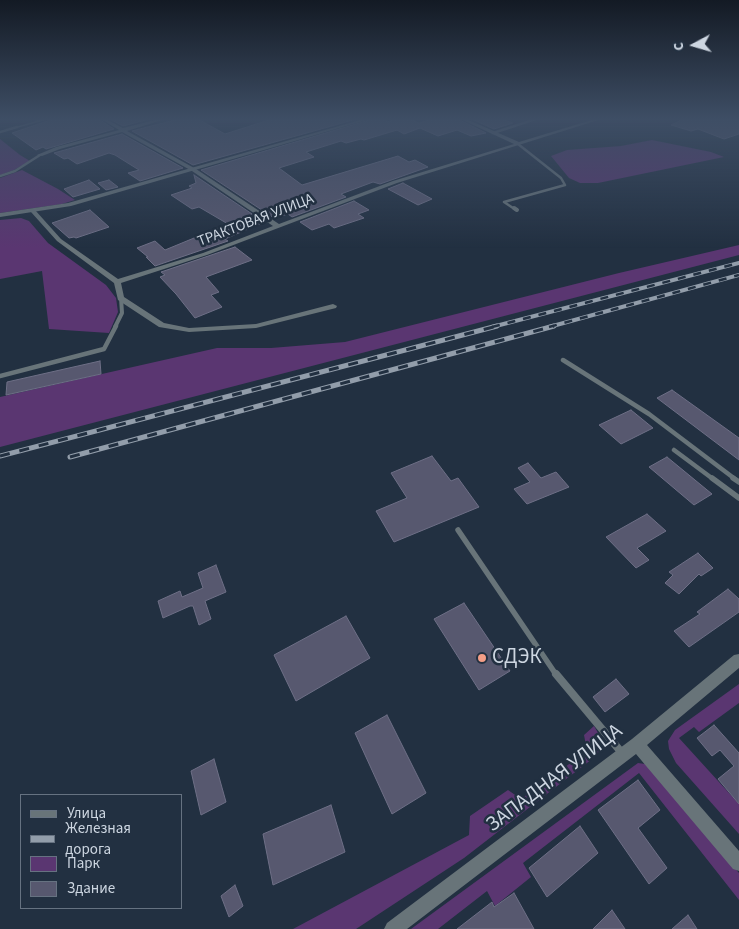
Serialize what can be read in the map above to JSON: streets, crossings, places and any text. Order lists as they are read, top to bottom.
{
  "streets": {
    "street": ["ТРАКТОВАЯ УЛИЦА", "ЗАПАДНАЯ УЛИЦА"]
  },
  "places": ["СДЭК"],
  "legend": [
    "Улица",
    "Железная дорога",
    "Парк",
    "Здание"
  ],
  "north": "left"
}
